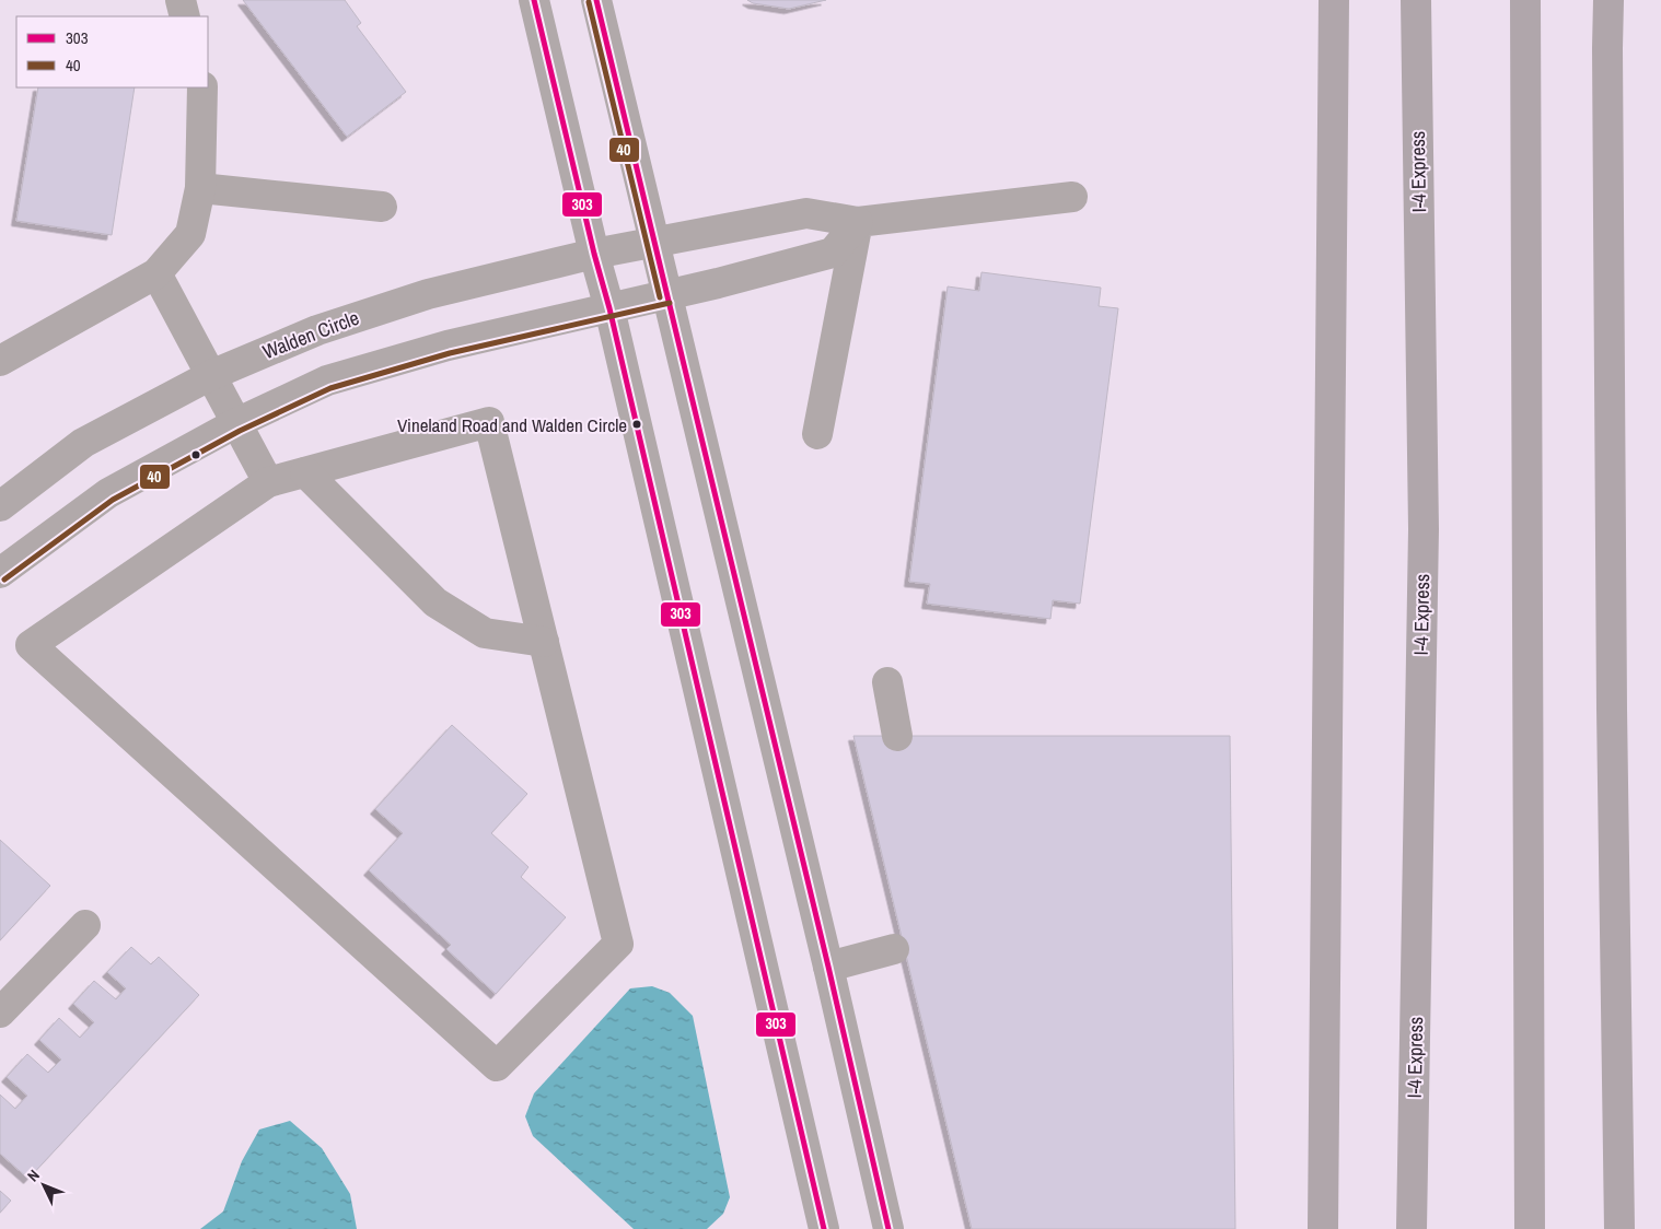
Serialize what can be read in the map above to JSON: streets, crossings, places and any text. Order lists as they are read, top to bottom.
{
  "streets": {
    "highway": ["I-4 Express"],
    "street": ["Walden Circle"]
  },
  "places": ["Vineland Road and Walden Circle"],
  "lines": ["transit line 303", "transit line 40"],
  "legend": ["303", "40"],
  "north": "top left"
}
